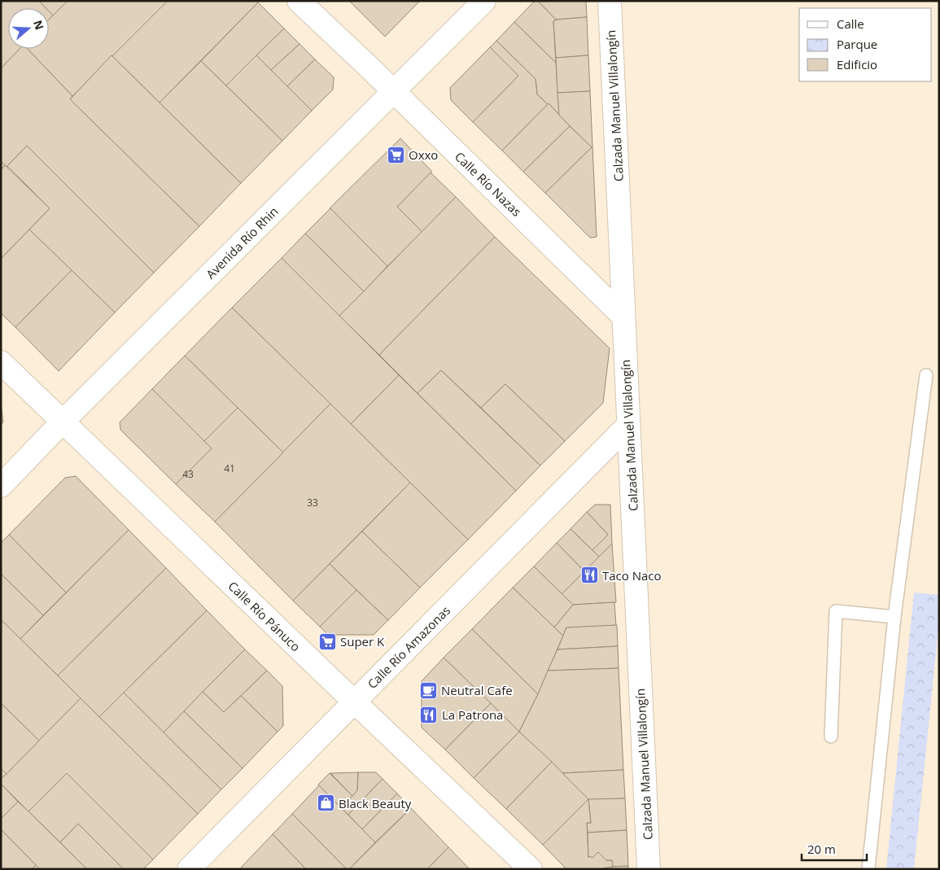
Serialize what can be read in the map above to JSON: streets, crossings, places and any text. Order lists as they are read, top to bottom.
{
  "streets": {
    "street": [
      "Calzada Manuel Villalongín",
      "Calle Río Nazas",
      "Avenida Río Rhin",
      "Calle Río Pánuco",
      "Calle Río Amazonas"
    ]
  },
  "crossings": [
    ["Calzada Manuel Villalongín", "Calle Río Nazas"],
    ["Calzada Manuel Villalongín", "Calle Río Amazonas"],
    ["Calle Río Nazas", "Avenida Río Rhin"],
    ["Avenida Río Rhin", "Calle Río Pánuco"],
    ["Calle Río Pánuco", "Calle Río Amazonas"]
  ],
  "places": {
    "supermarket": ["Oxxo", "Super K"],
    "restaurant": ["Taco Naco", "La Patrona"],
    "cafe": ["Neutral Cafe"],
    "shop": ["Black Beauty"]
  },
  "house_numbers": ["41", "43", "33"],
  "legend": ["Calle", "Parque", "Edificio"],
  "scale_bar": "20 m",
  "north": "right"
}
